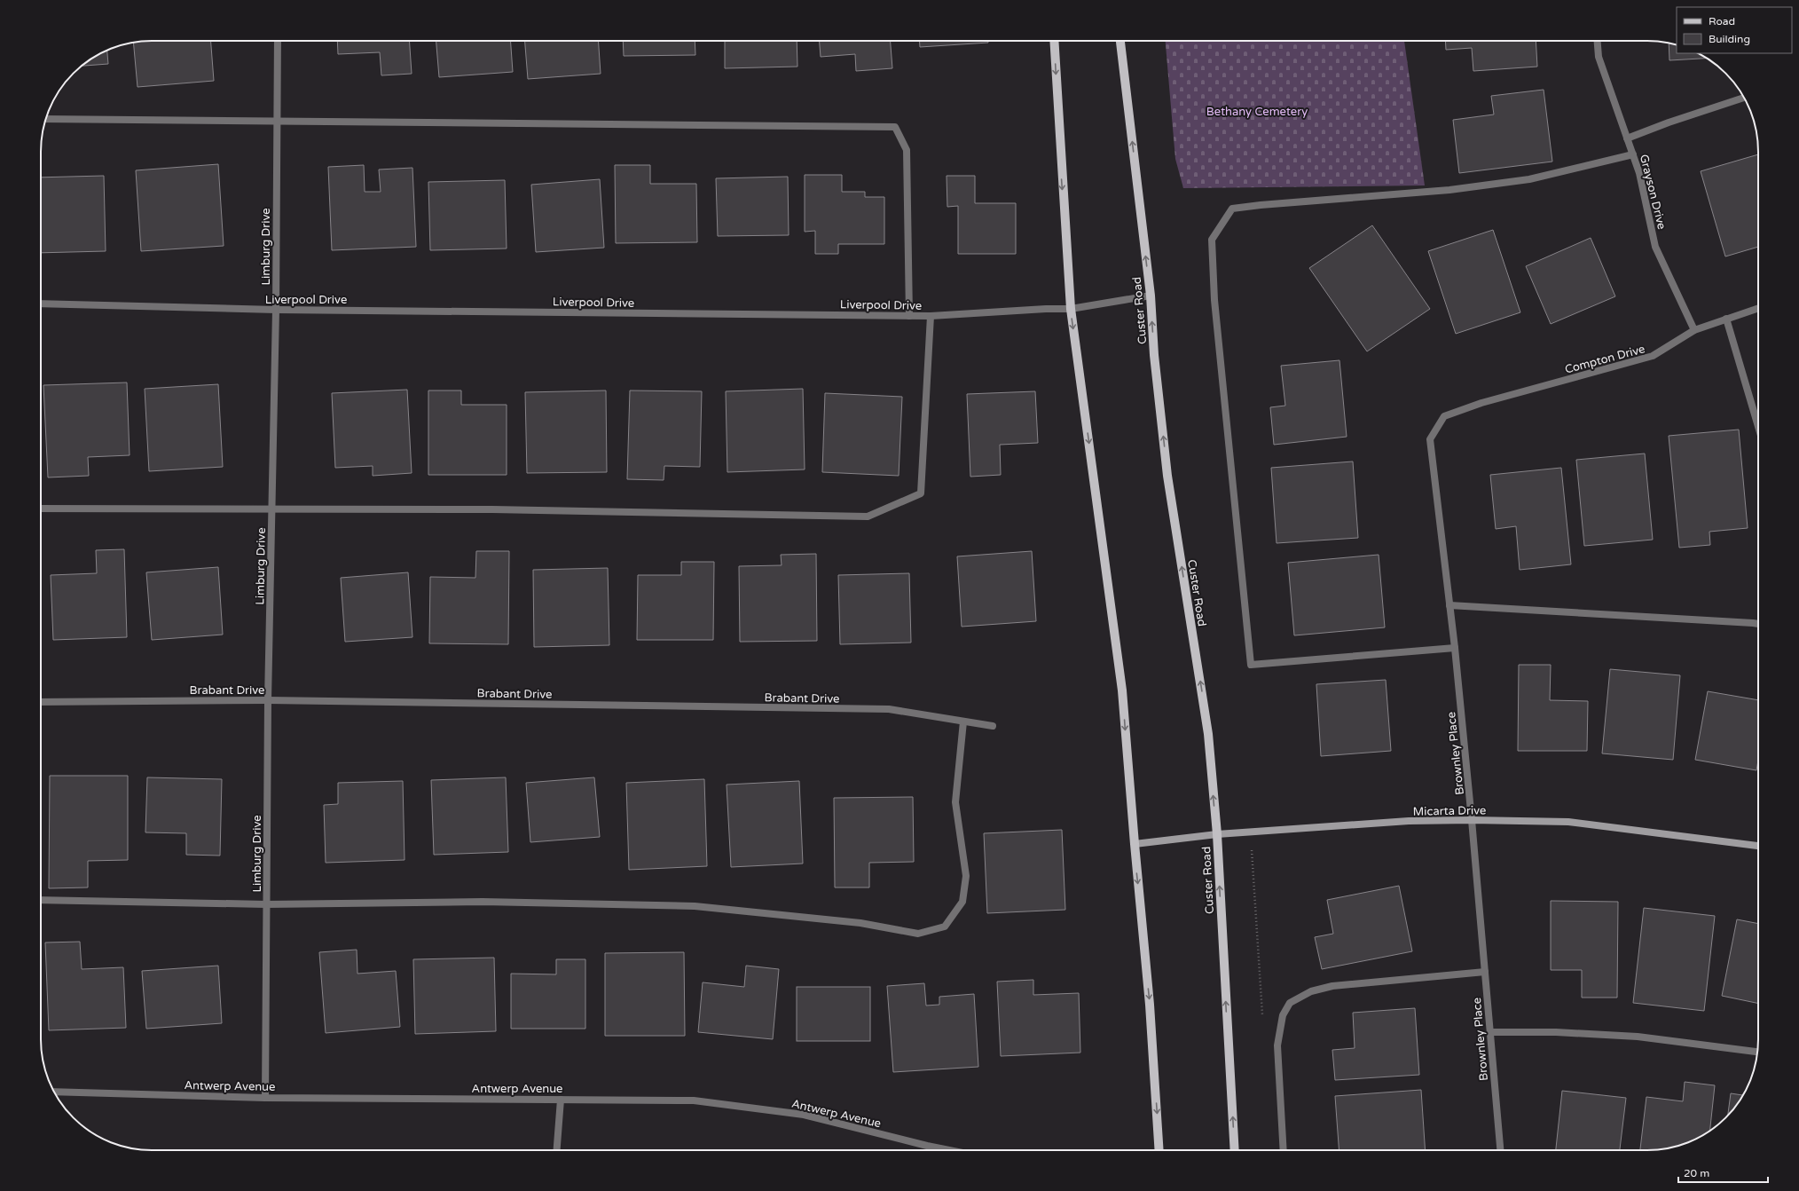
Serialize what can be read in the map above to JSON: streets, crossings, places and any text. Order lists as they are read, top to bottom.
{
  "streets": {
    "main road": ["Custer Road"],
    "street": [
      "Grayson Drive",
      "Limburg Drive",
      "Liverpool Drive",
      "Compton Drive",
      "Brabant Drive",
      "Brownley Place",
      "Micarta Drive",
      "Antwerp Avenue"
    ]
  },
  "crossings": [
    ["Grayson Drive", "Compton Drive"],
    ["Limburg Drive", "Liverpool Drive"],
    ["Limburg Drive", "Brabant Drive"],
    ["Limburg Drive", "Antwerp Avenue"],
    ["Liverpool Drive", "Custer Road"],
    ["Custer Road", "Micarta Drive"],
    ["Compton Drive", "Brownley Place"],
    ["Brownley Place", "Micarta Drive"]
  ],
  "parks": ["Bethany Cemetery"],
  "legend": ["Road", "Building"],
  "scale_bar": "20 m"
}
